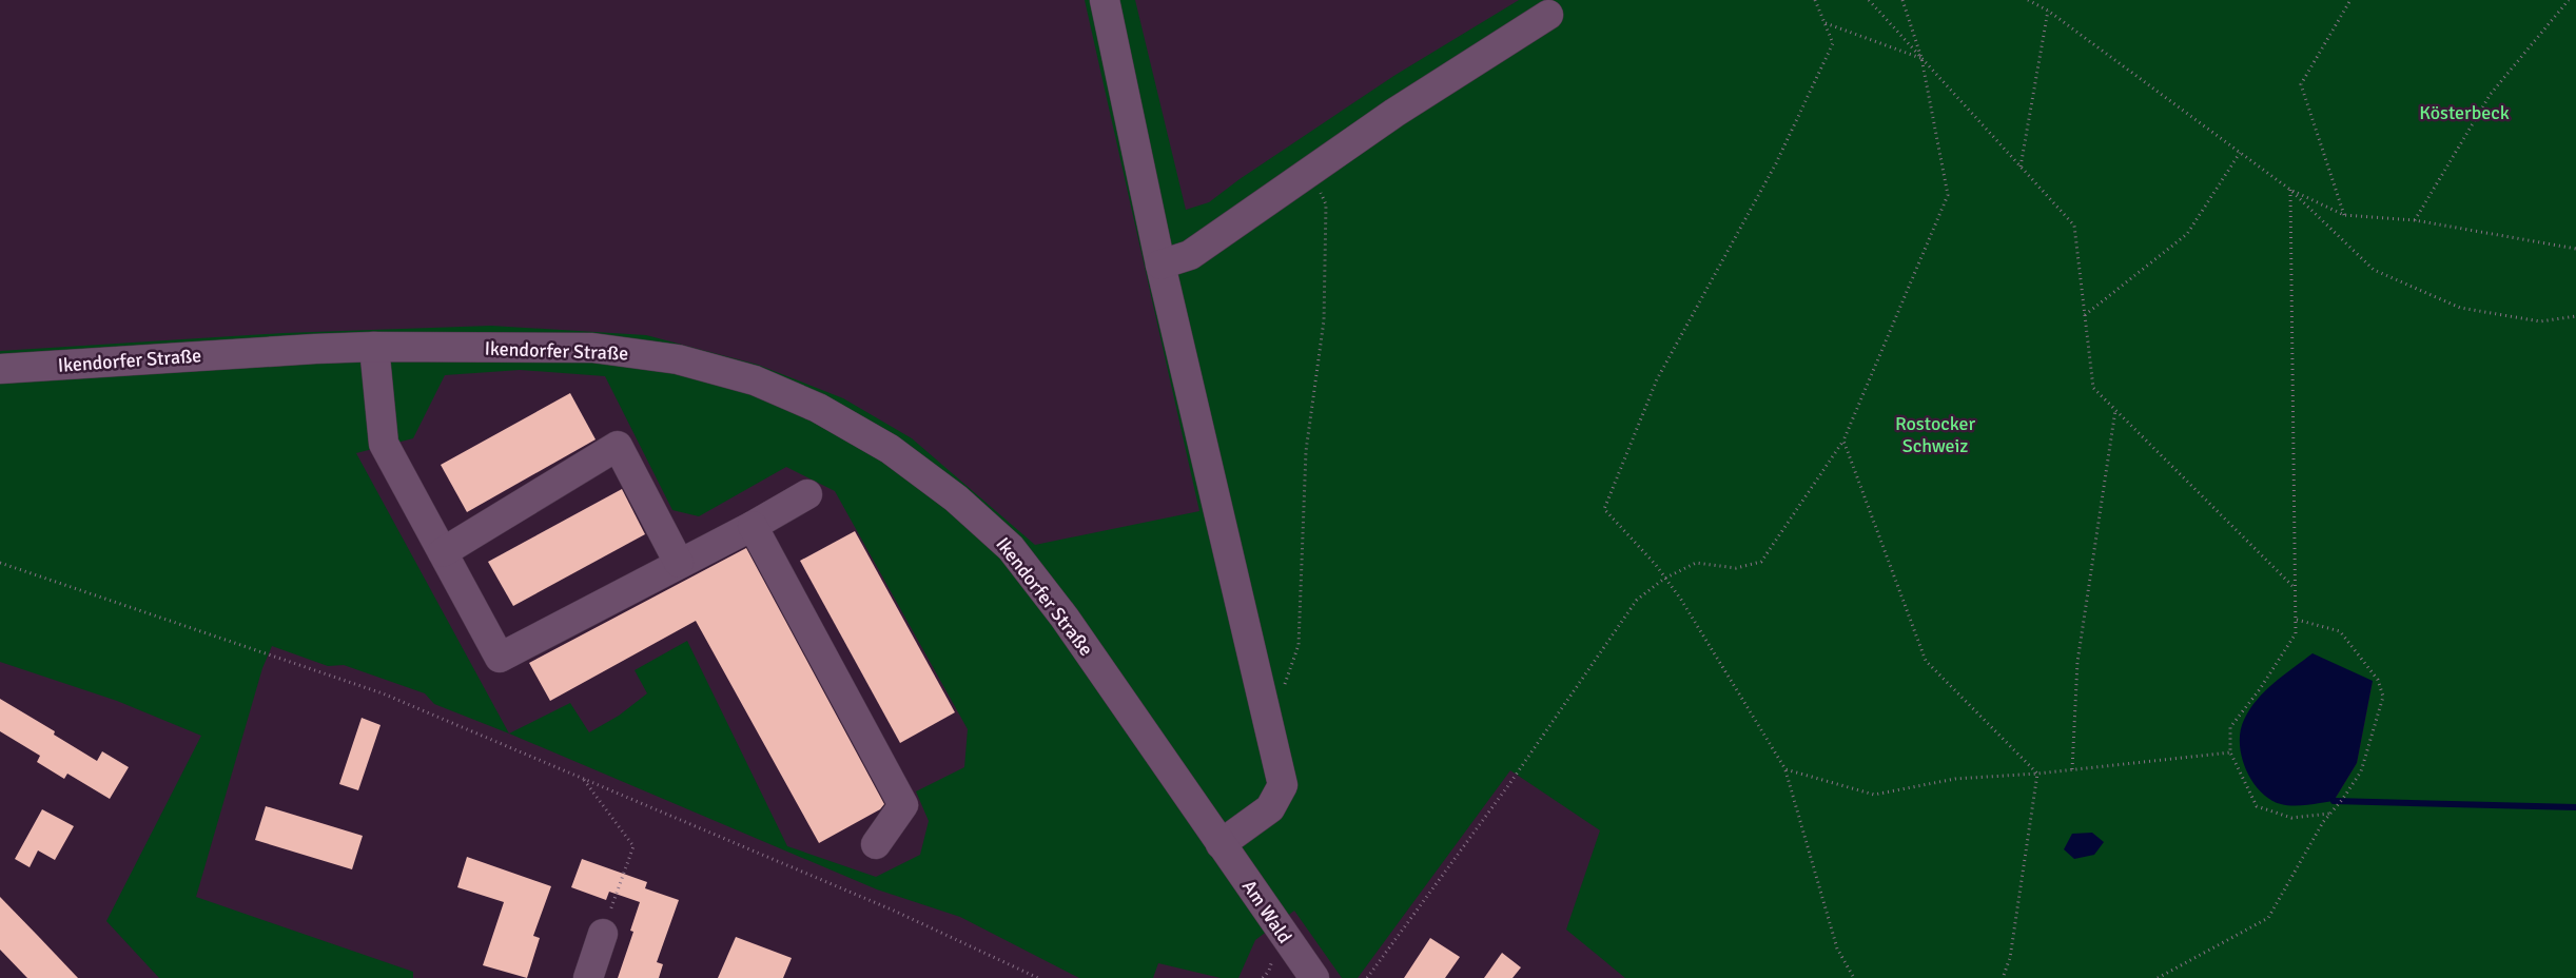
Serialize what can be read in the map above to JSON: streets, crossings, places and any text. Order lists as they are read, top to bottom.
{
  "streets": {
    "street": ["Ikendorfer Straße", "Am Wald"]
  },
  "crossings": [
    ["Ikendorfer Straße", "Am Wald"]
  ],
  "parks": ["Kösterbeck", "Rostocker Schweiz"]
}
